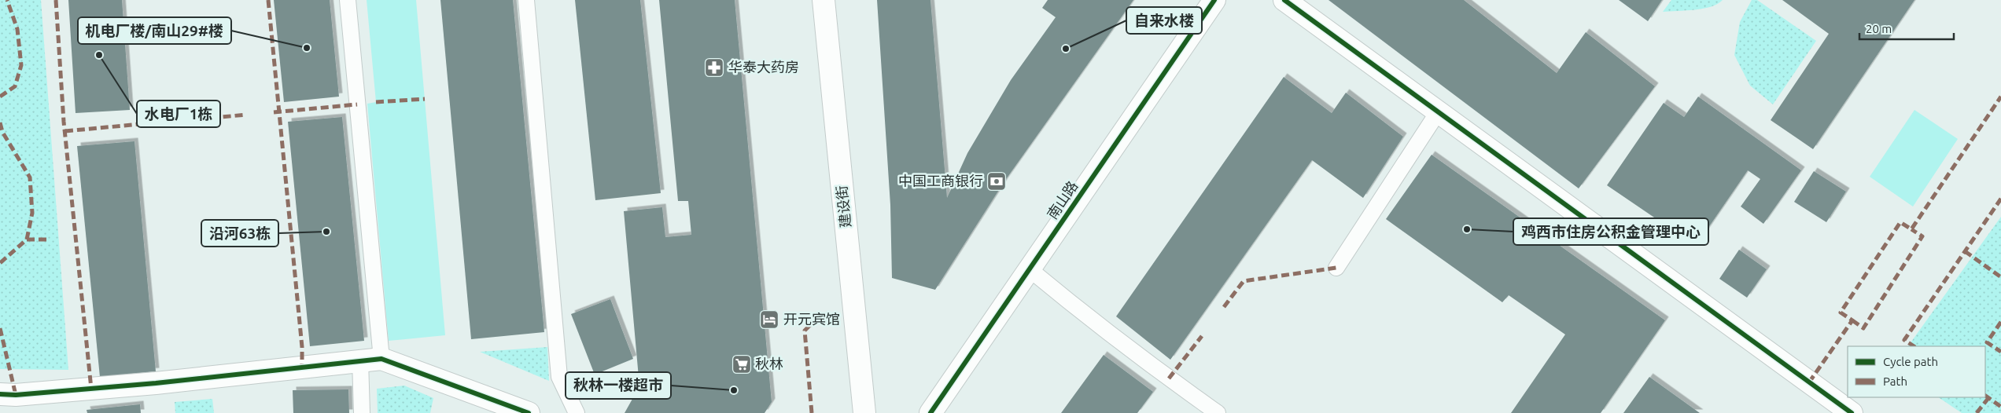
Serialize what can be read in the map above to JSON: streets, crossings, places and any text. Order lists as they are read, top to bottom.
{
  "streets": {
    "street": ["南山路", "建设街"]
  },
  "places": {
    "other": [
      "机电厂楼/南山29#楼",
      "自来水楼",
      "水电厂1栋",
      "鸡西市住房公积金管理中心",
      "沿河63栋",
      "秋林一楼超市"
    ],
    "pharmacy": ["华泰大药房"],
    "bank": ["中国工商银行"],
    "hotel": ["开元宾馆"],
    "supermarket": ["秋林"]
  },
  "legend": ["Cycle path", "Path"],
  "scale_bar": "20 m"
}
